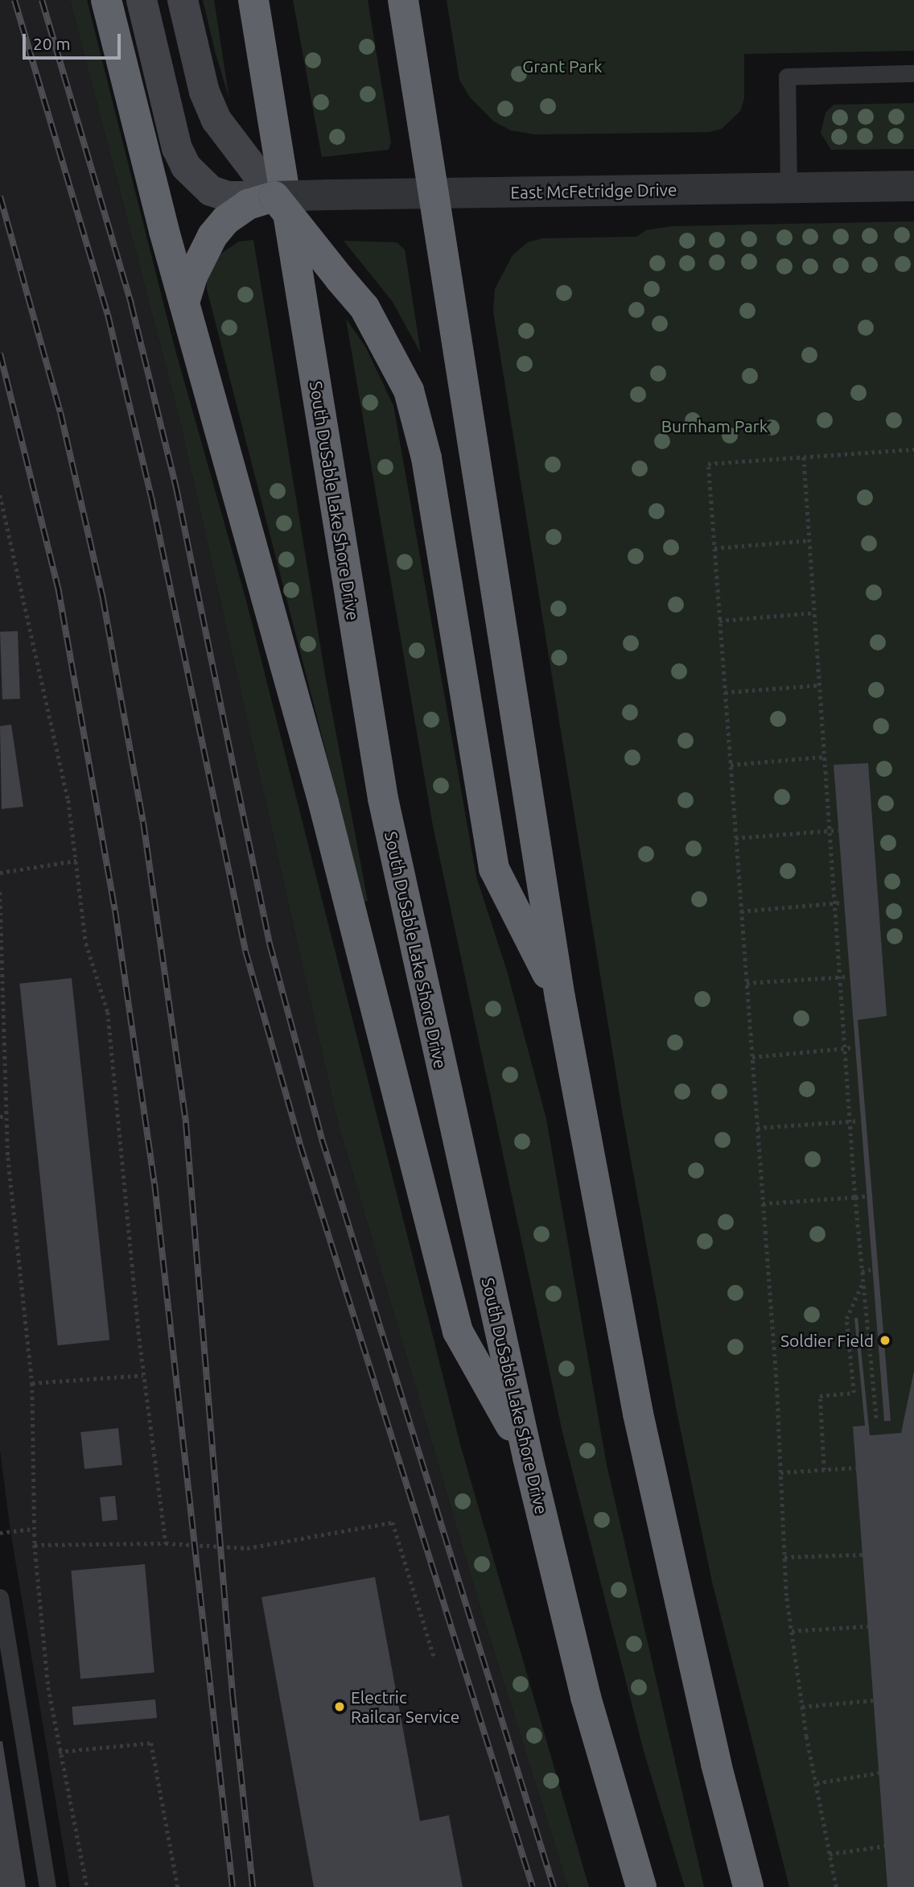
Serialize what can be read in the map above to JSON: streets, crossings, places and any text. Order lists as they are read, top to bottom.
{
  "streets": {
    "highway": ["South DuSable Lake Shore Drive"],
    "street": ["East McFetridge Drive"]
  },
  "parks": ["Grant Park", "Burnham Park"],
  "places": ["Soldier Field", "Electric Railcar Service"],
  "scale_bar": "20 m"
}
